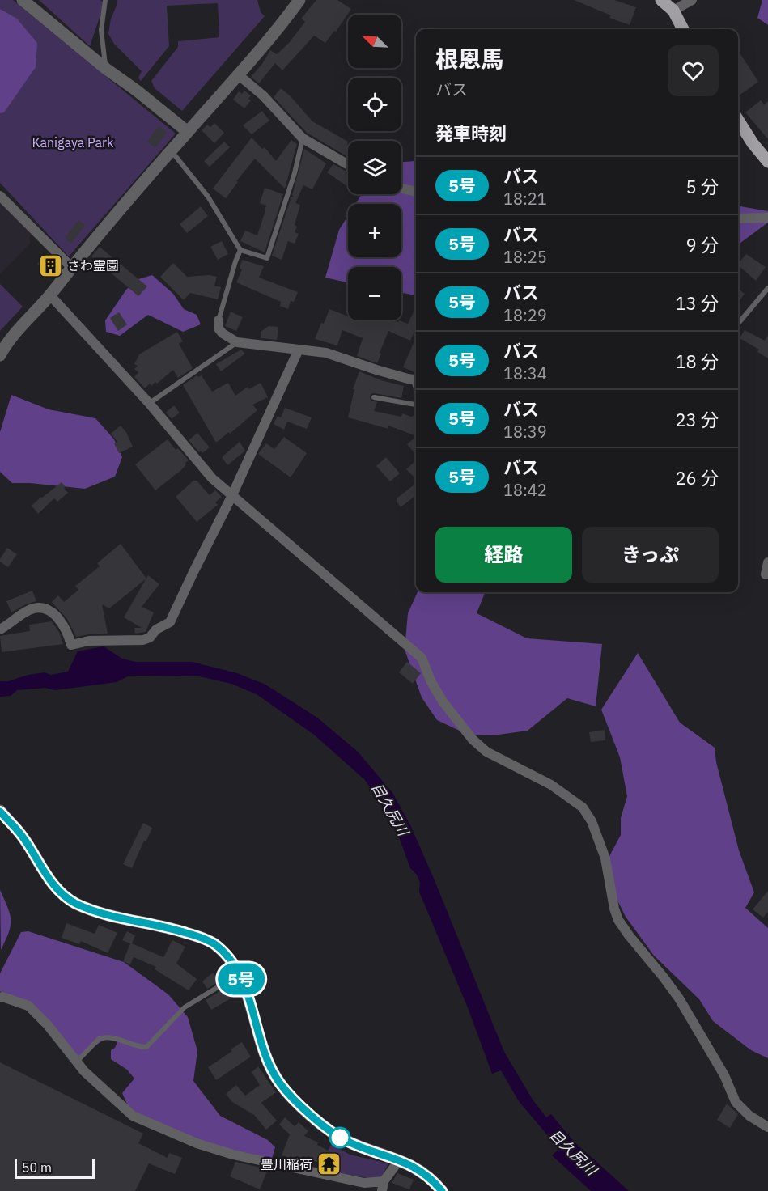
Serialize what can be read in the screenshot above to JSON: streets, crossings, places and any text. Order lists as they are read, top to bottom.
{
  "water": ["目久尻川"],
  "parks": ["Kanigaya Park"],
  "places": {
    "building": ["さわ霊園"],
    "temple": ["豊川稲荷"]
  },
  "lines": ["bus line 5号"],
  "scale_bar": "50 m",
  "north": "top left",
  "page": {
    "on_map": "5号",
    "map_buttons": ["+", "−"],
    "heading": [
      ["根恩馬", "バス"],
      "発車時刻"
    ],
    "list": [
      {
        "mark": "5号",
        "name": "バス",
        "note": "18:21",
        "value": "5 分"
      },
      {
        "mark": "5号",
        "name": "バス",
        "note": "18:25",
        "value": "9 分"
      },
      {
        "mark": "5号",
        "name": "バス",
        "note": "18:29",
        "value": "13 分"
      },
      {
        "mark": "5号",
        "name": "バス",
        "note": "18:34",
        "value": "18 分"
      },
      {
        "mark": "5号",
        "name": "バス",
        "note": "18:39",
        "value": "23 分"
      },
      {
        "mark": "5号",
        "name": "バス",
        "note": "18:42",
        "value": "26 分"
      }
    ],
    "buttons": ["経路", "きっぷ"],
    "scale": "50 m"
  }
}
